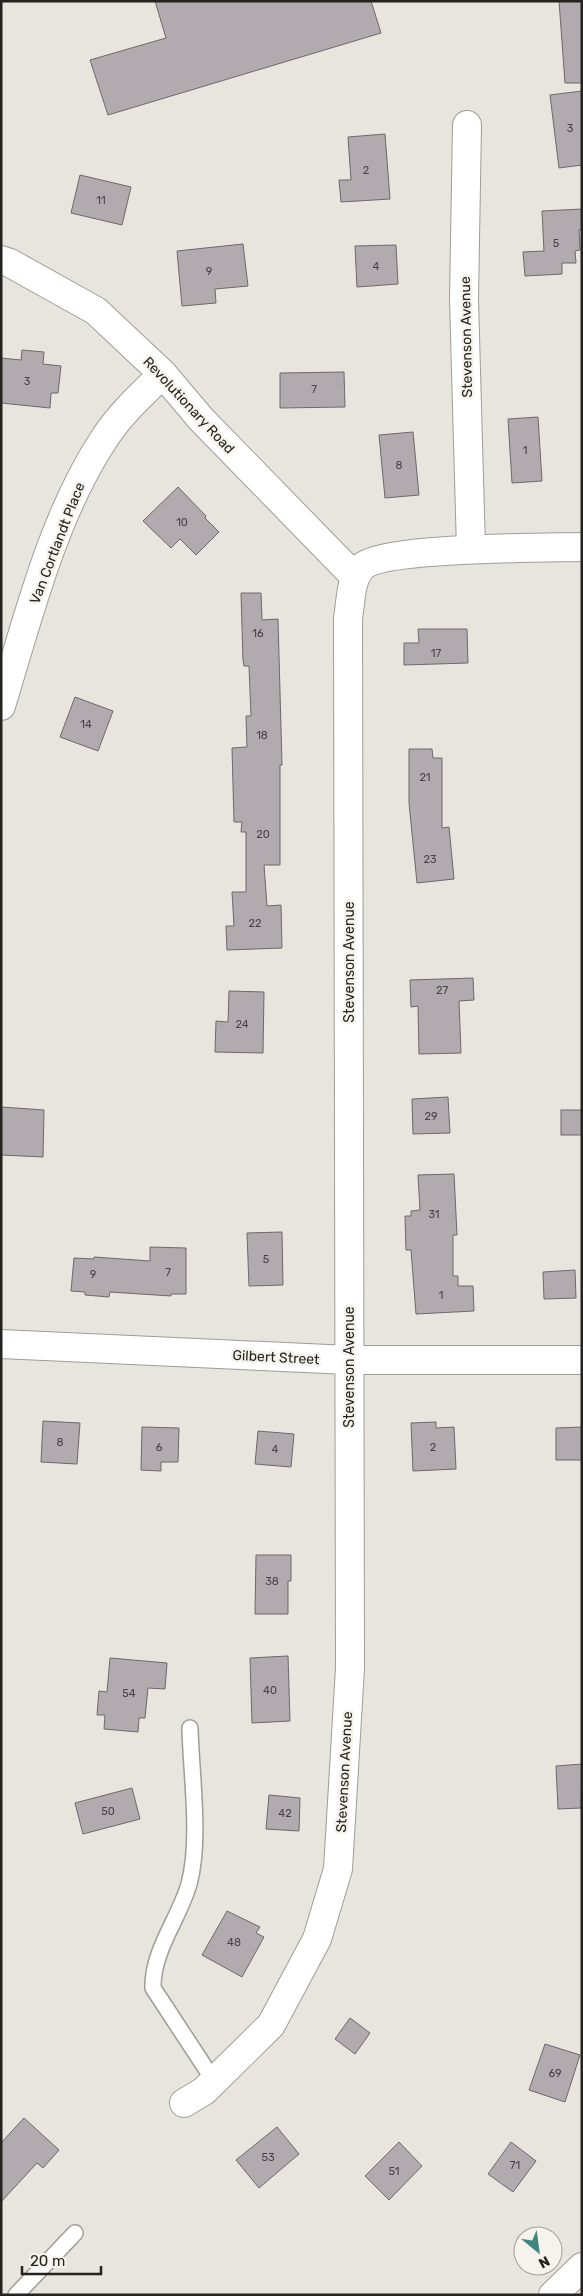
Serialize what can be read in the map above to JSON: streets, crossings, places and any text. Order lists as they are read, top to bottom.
{
  "streets": {
    "street": [
      "Stevenson Avenue",
      "Revolutionary Road",
      "Van Cortlandt Place",
      "Gilbert Street"
    ]
  },
  "crossings": [
    ["Stevenson Avenue", "Revolutionary Road"],
    ["Stevenson Avenue", "Gilbert Street"],
    ["Revolutionary Road", "Van Cortlandt Place"]
  ],
  "house_numbers": [
    "3",
    "2",
    "11",
    "5",
    "4",
    "9",
    "3",
    "7",
    "1",
    "8",
    "10",
    "16",
    "17",
    "14",
    "18",
    "21",
    "20",
    "23",
    "22",
    "27",
    "24",
    "29",
    "31",
    "5",
    "7",
    "9",
    "1",
    "8",
    "6",
    "2",
    "4",
    "38",
    "40",
    "54",
    "50",
    "42",
    "48",
    "69",
    "53",
    "71",
    "51"
  ],
  "scale_bar": "20 m",
  "north": "bottom right"
}
